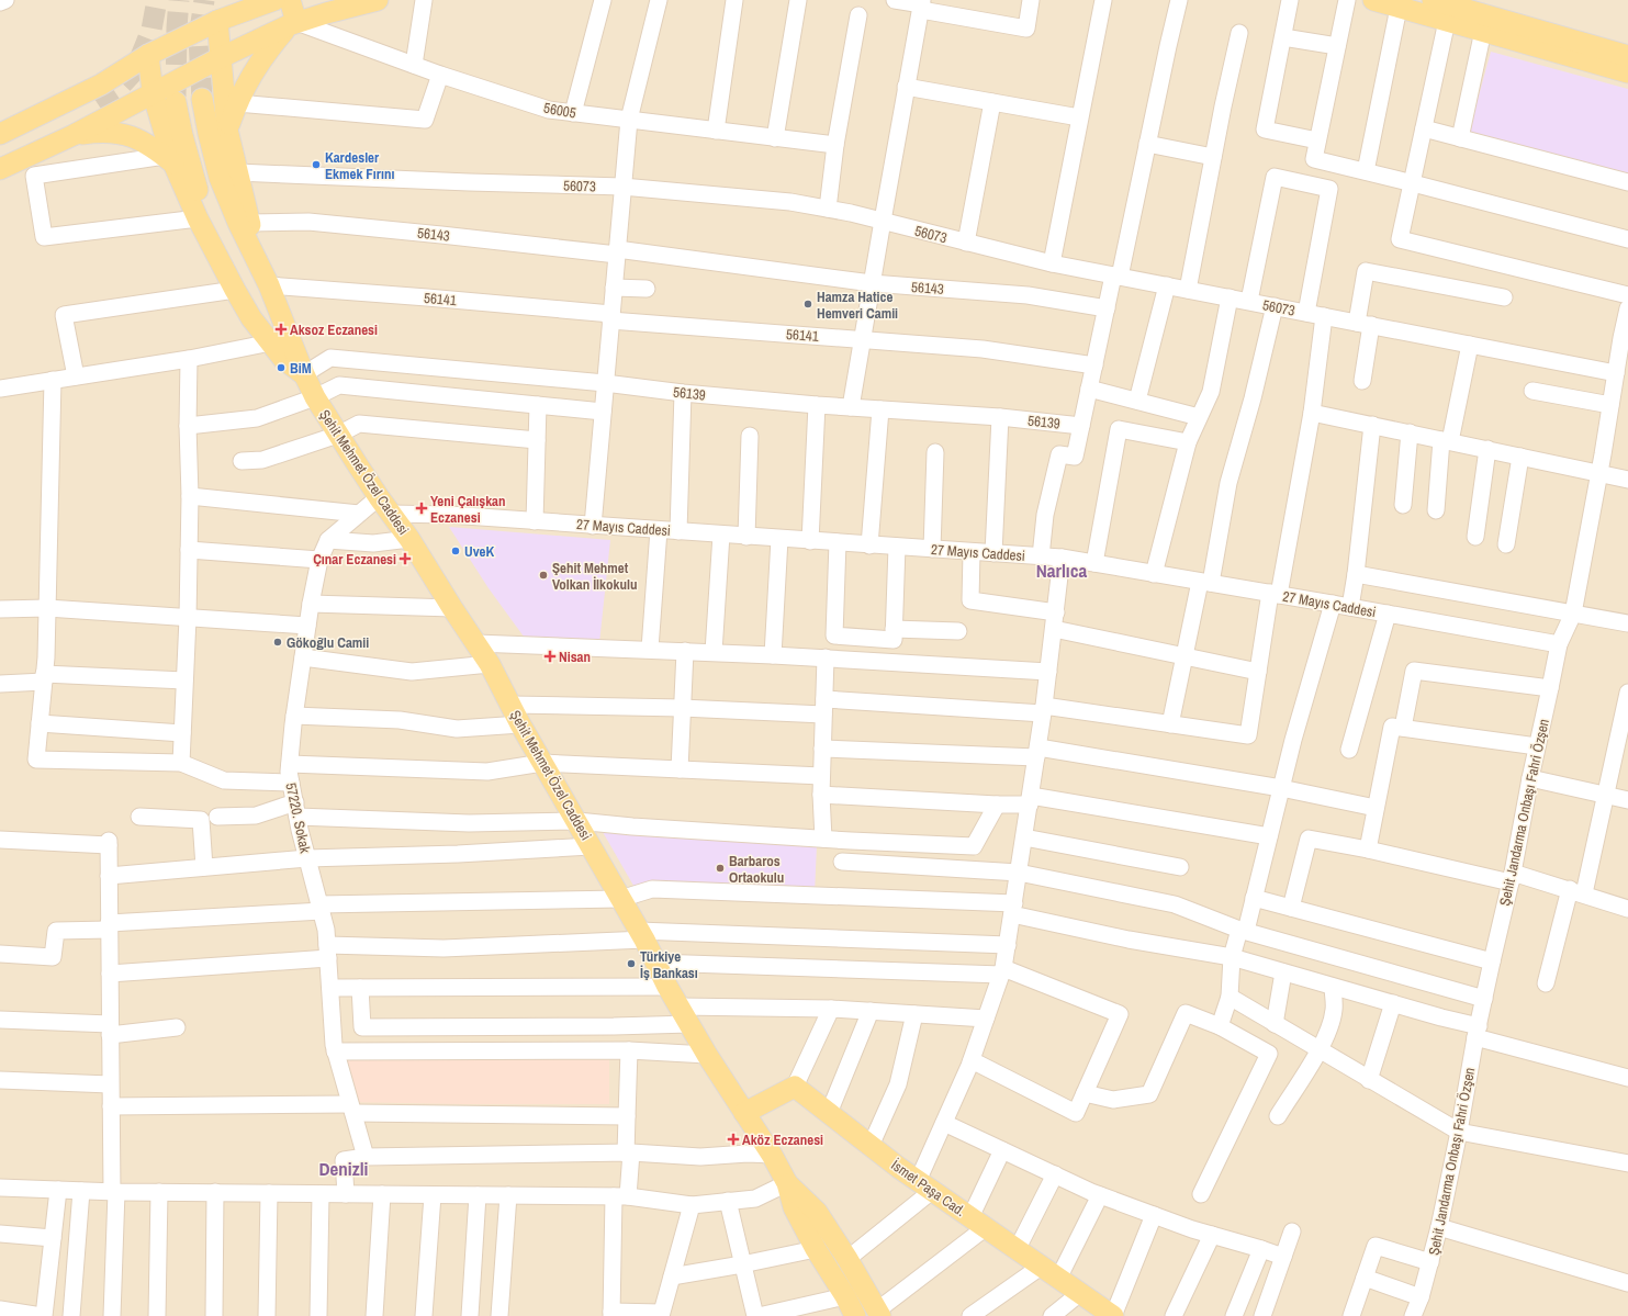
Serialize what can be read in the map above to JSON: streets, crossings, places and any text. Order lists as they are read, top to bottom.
{
  "streets": {
    "main road": ["Şehit Mehmet Özel Caddesi", "İsmet Paşa Cad."],
    "street": [
      "56005",
      "56073",
      "56143",
      "56141",
      "56139",
      "27 Mayıs Caddesi",
      "Şehit Jandarma Onbaşı Fahri Özşen",
      "57220. Sokak"
    ]
  },
  "crossings": [
    ["56073", "Şehit Jandarma Onbaşı Fahri Özşen"],
    ["56141", "Şehit Mehmet Özel Caddesi"],
    ["56139", "Şehit Mehmet Özel Caddesi"],
    ["Şehit Mehmet Özel Caddesi", "27 Mayıs Caddesi"],
    ["Şehit Mehmet Özel Caddesi", "57220. Sokak"],
    ["27 Mayıs Caddesi", "Şehit Jandarma Onbaşı Fahri Özşen"]
  ],
  "districts": ["Narlıca", "Denizli"],
  "places": {
    "other": [
      "Kardesler Ekmek Fırını",
      "Hamza Hatice Hemveri Camii",
      "BiM",
      "UveK",
      "Şehit Mehmet Volkan İlkokulu",
      "Gökoğlu Camii",
      "Barbaros Ortaokulu",
      "Türkiye İş Bankası"
    ],
    "health": [
      "Aksoz Eczanesi",
      "Yeni Çalışkan Eczanesi",
      "Çınar Eczanesi",
      "Nisan",
      "Aköz Eczanesi"
    ]
  }
}
